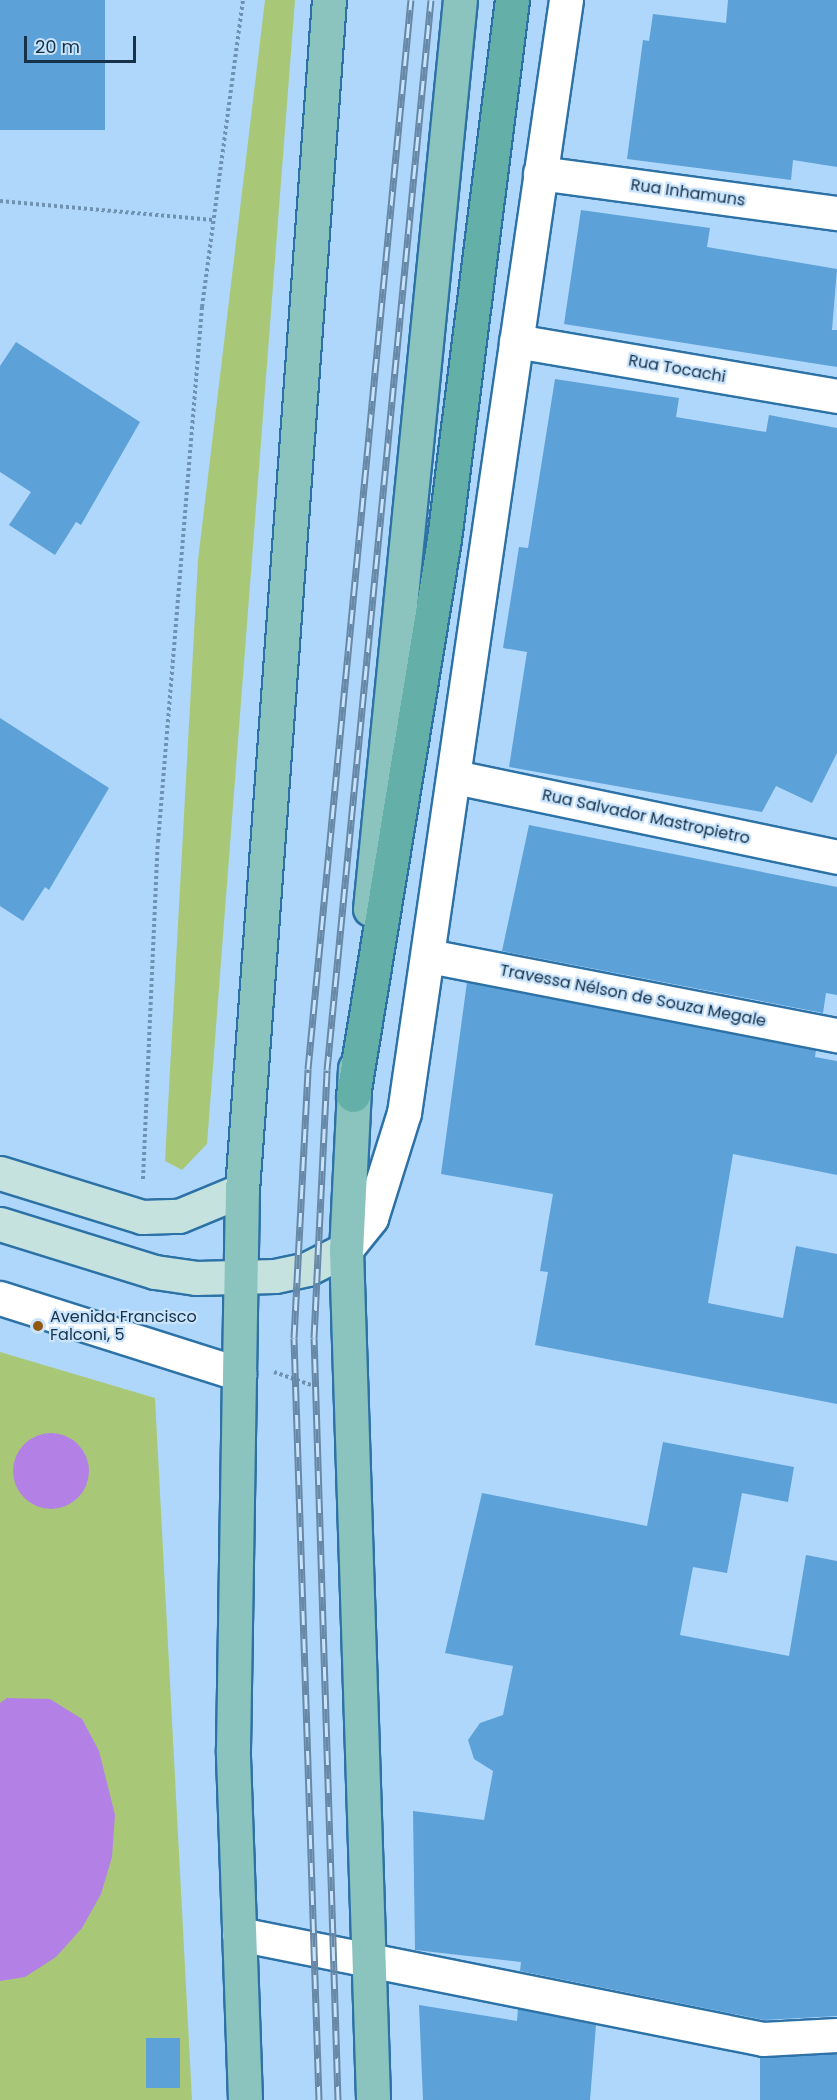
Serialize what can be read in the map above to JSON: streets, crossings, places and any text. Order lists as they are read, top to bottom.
{
  "streets": {
    "street": [
      "Rua Inhamuns",
      "Rua Tocachi",
      "Rua Salvador Mastropietro",
      "Travessa Nélson de Souza Megale"
    ]
  },
  "places": ["Avenida Francisco Falconi, 5"],
  "scale_bar": "20 m"
}
